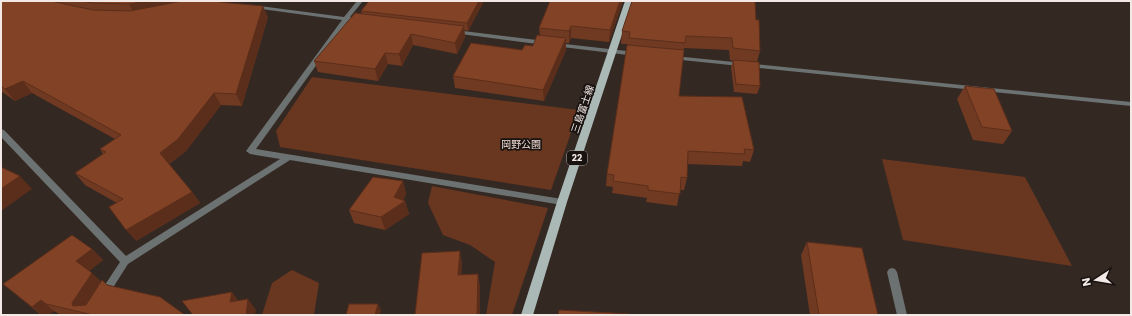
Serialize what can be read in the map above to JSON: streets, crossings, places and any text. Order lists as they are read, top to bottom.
{
  "streets": {
    "main road": ["三島富士線", "22"]
  },
  "parks": ["岡野公園"],
  "north": "left"
}
